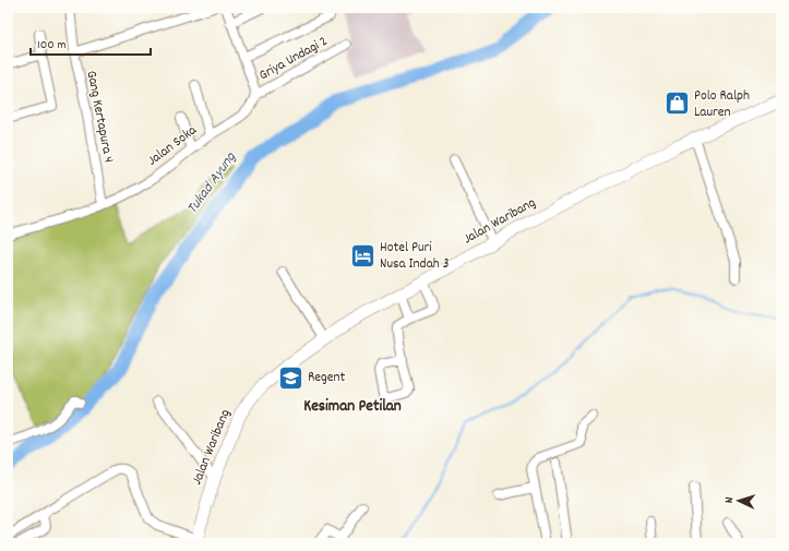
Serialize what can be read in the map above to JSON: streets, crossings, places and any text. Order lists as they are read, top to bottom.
{
  "streets": {
    "street": [
      "Griya Undagi 2",
      "Gang Kertapura 4",
      "Jalan Soka",
      "Jalan Waribang"
    ]
  },
  "crossings": [
    ["Griya Undagi 2", "Jalan Soka"],
    ["Gang Kertapura 4", "Jalan Soka"]
  ],
  "districts": ["Kesiman Petilan"],
  "water": ["Tukad Ayung"],
  "places": {
    "shop": ["Polo Ralph Lauren"],
    "hotel": ["Hotel Puri Nusa Indah 3"],
    "school or university": ["Regent"]
  },
  "scale_bar": "100 m",
  "north": "left"
}
